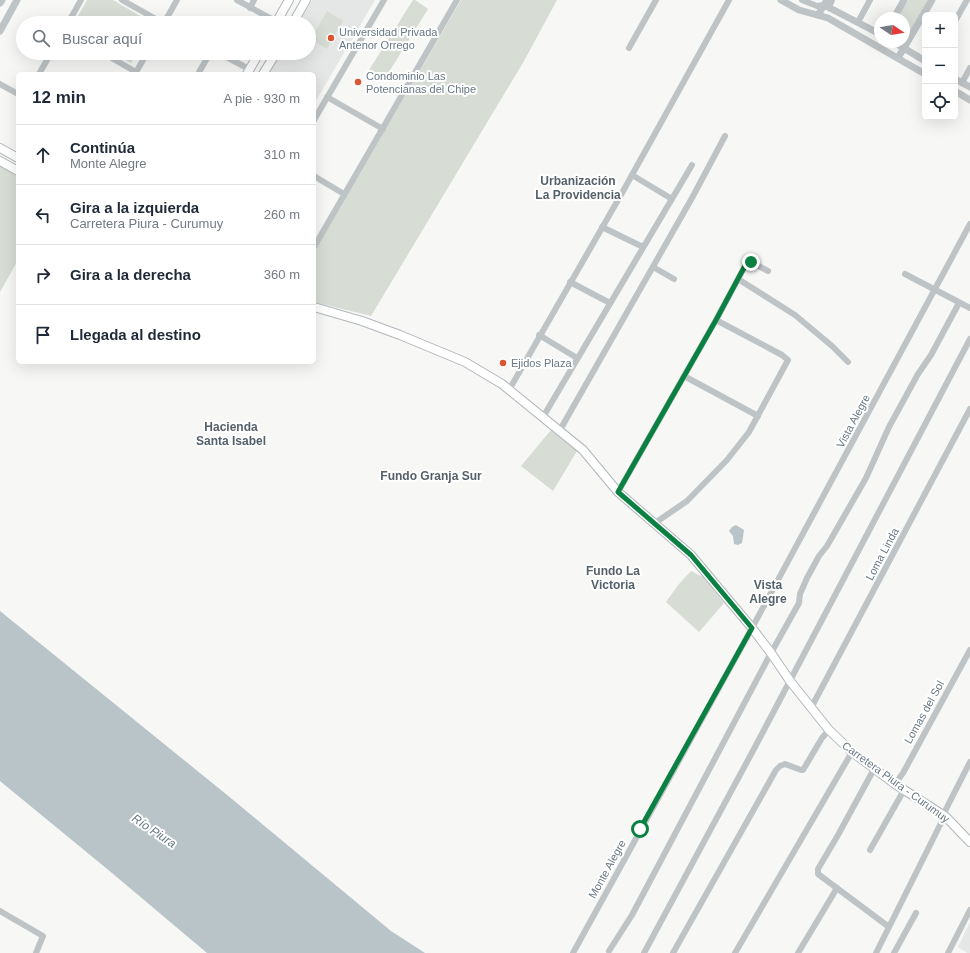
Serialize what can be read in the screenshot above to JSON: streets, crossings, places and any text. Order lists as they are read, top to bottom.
{
  "streets": {
    "main road": ["Carretera Piura - Curumuy"],
    "street": [
      "Vista Alegre",
      "Loma Linda",
      "Lomas del Sol",
      "Monte Alegre"
    ]
  },
  "crossings": [
    ["Vista Alegre", "Carretera Piura - Curumuy"],
    ["Vista Alegre", "Monte Alegre"],
    ["Loma Linda", "Carretera Piura - Curumuy"],
    ["Lomas del Sol", "Carretera Piura - Curumuy"],
    ["Carretera Piura - Curumuy", "Monte Alegre"]
  ],
  "districts": [
    "Urbanización La Providencia",
    "Hacienda Santa Isabel",
    "Fundo Granja Sur",
    "Fundo La Victoria",
    "Vista Alegre"
  ],
  "water": ["Río Piura"],
  "places": ["Universidad Privada Antenor Orrego", "Condominio Las Potencianas del Chipe", "Ejidos Plaza"],
  "north": "right",
  "page": {
    "map_buttons": ["+", "−"],
    "search": "Buscar aquí",
    "heading": ["12 min", "A pie · 930 m"],
    "list": [
      ["Continúa", "Monte Alegre", "310 m"],
      ["Gira a la izquierda", "Carretera Piura - Curumuy", "260 m"],
      ["Gira a la derecha", "360 m"],
      "Llegada al destino"
    ]
  }
}
